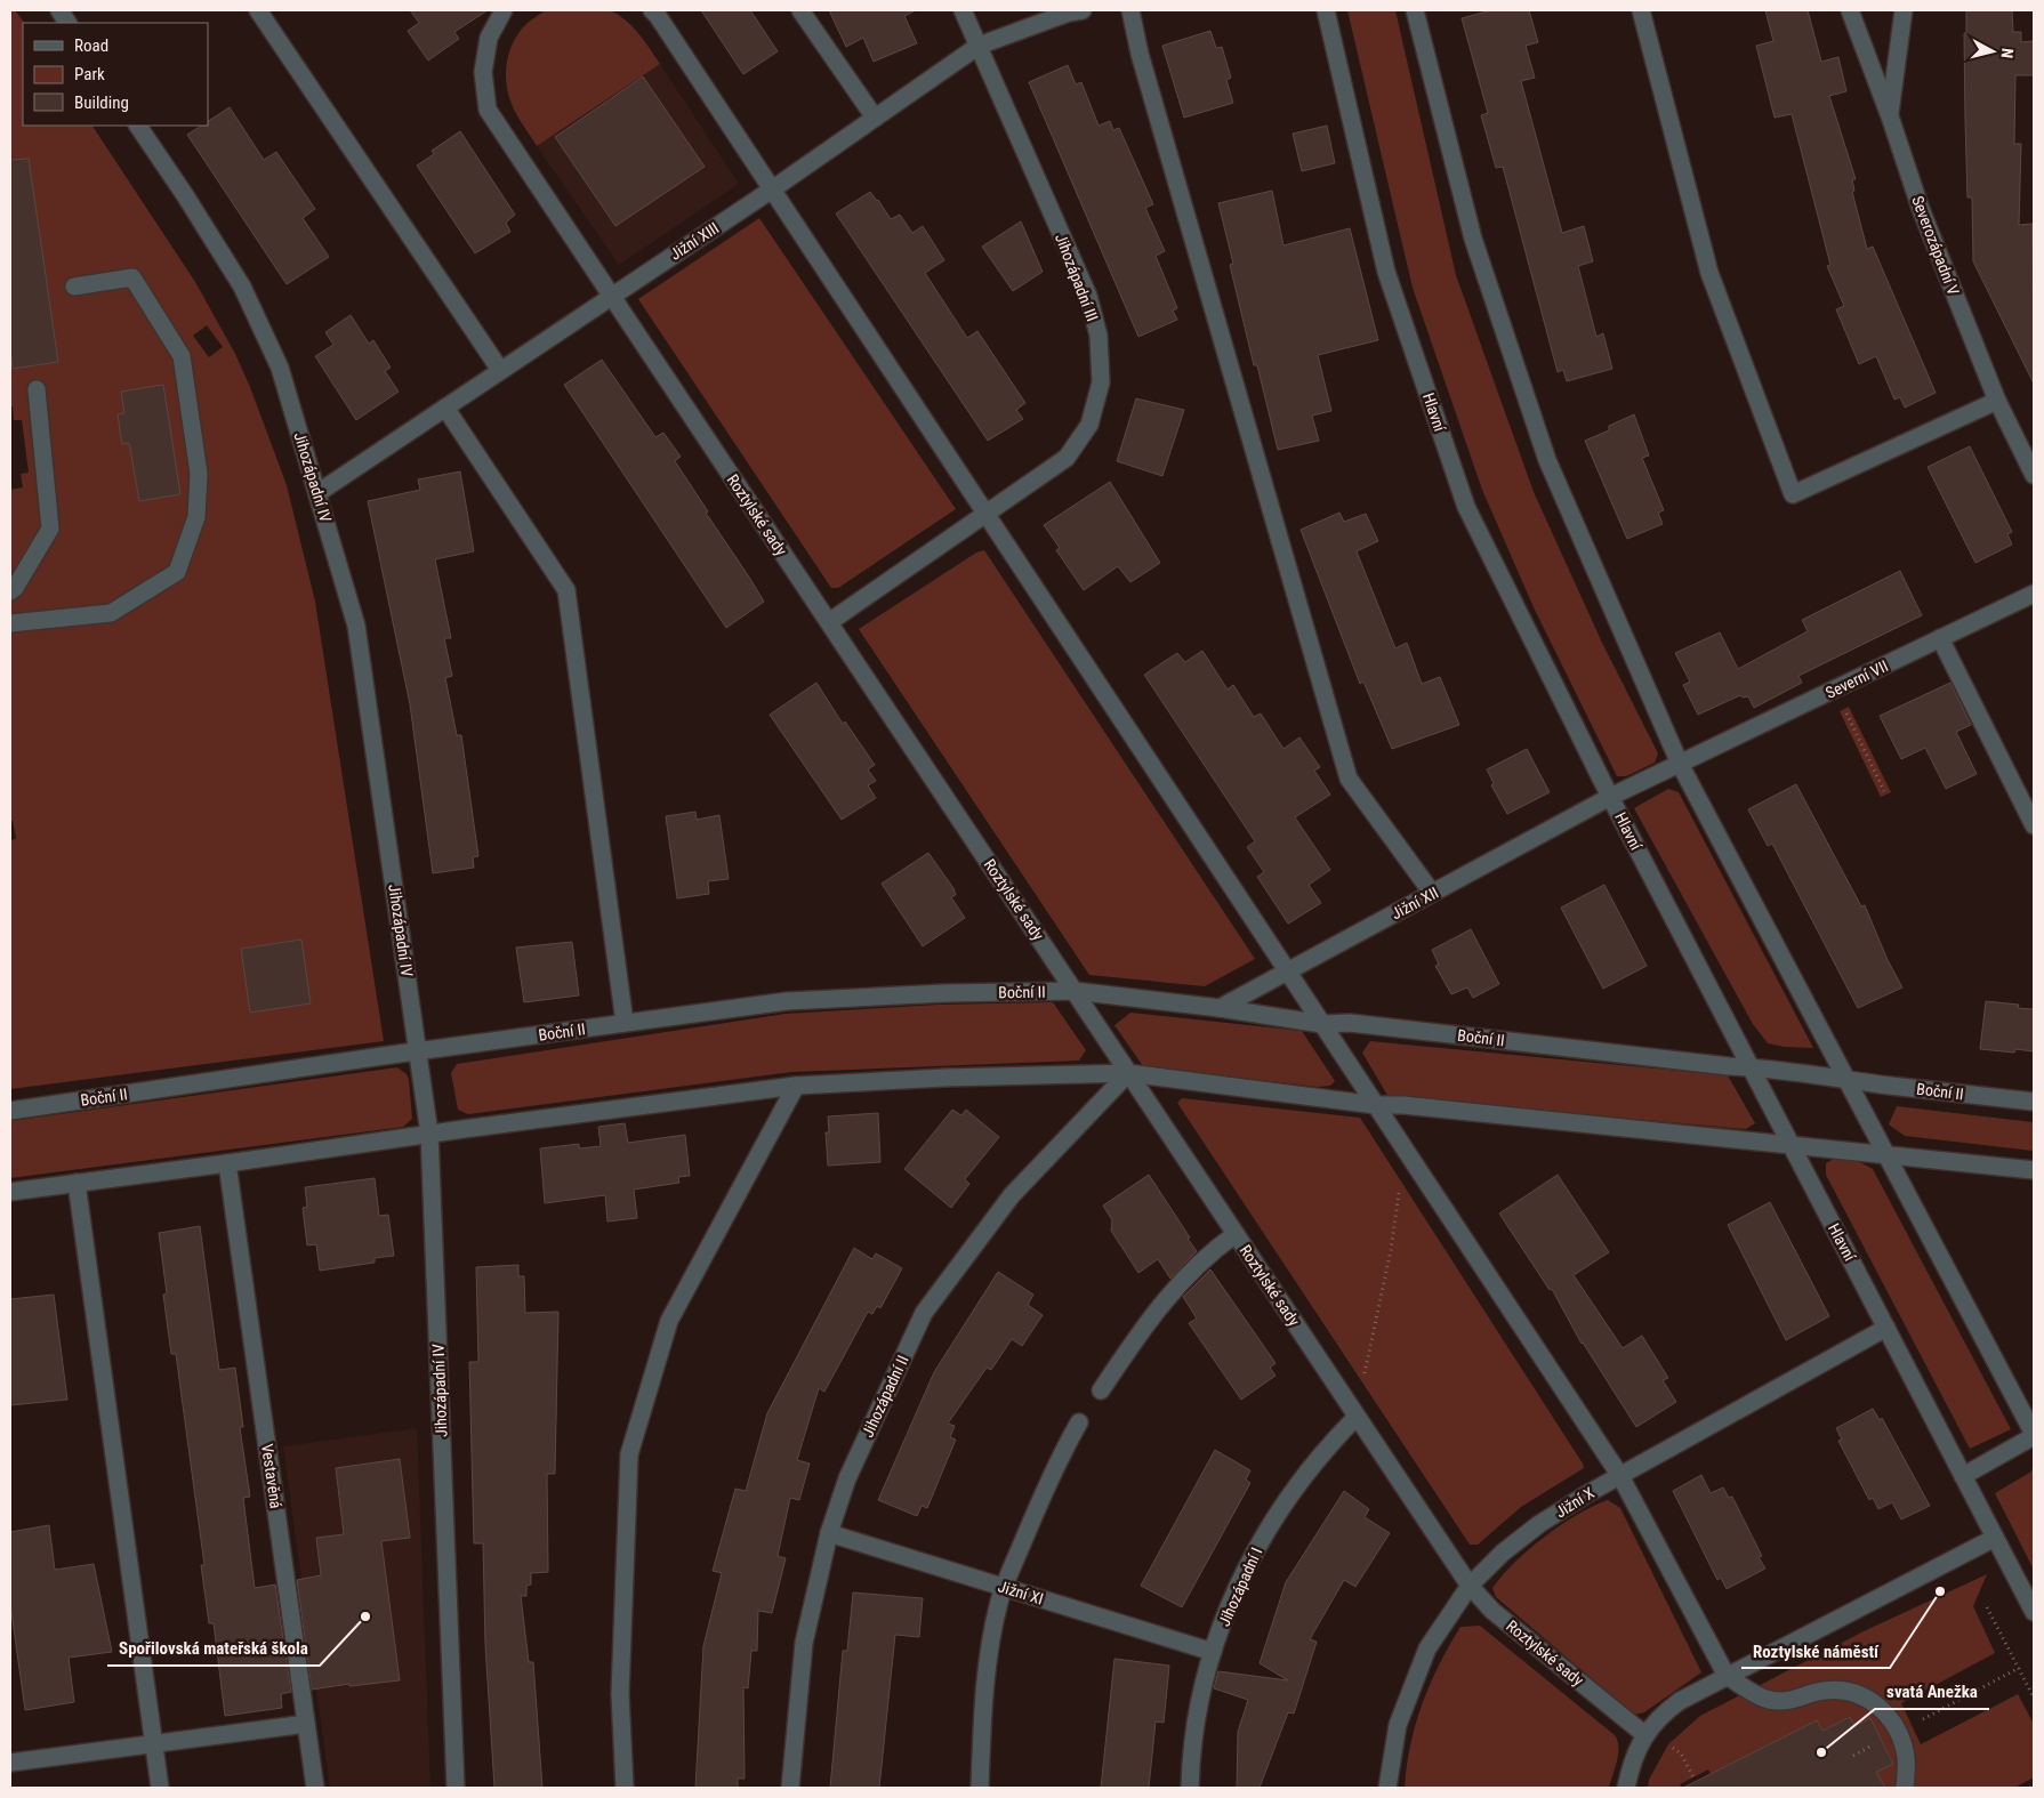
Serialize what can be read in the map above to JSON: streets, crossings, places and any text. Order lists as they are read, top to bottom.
{
  "streets": {
    "street": [
      "Jižní XIII",
      "Severozápadní V",
      "Jihozápadní III",
      "Hlavní",
      "Jihozápadní IV",
      "Roztylské sady",
      "Severní VII",
      "Jižní XII",
      "Boční II",
      "Jihozápadní II",
      "Vestavěná",
      "Jižní X",
      "Jihozápadní I",
      "Jižní XI"
    ]
  },
  "crossings": [
    ["Jižní XIII", "Jihozápadní III"],
    ["Jižní XIII", "Jihozápadní IV"],
    ["Jižní XIII", "Roztylské sady"],
    ["Jihozápadní III", "Roztylské sady"],
    ["Hlavní", "Severní VII"],
    ["Hlavní", "Jižní XII"],
    ["Hlavní", "Boční II"],
    ["Hlavní", "Jižní X"],
    ["Jihozápadní IV", "Boční II"],
    ["Roztylské sady", "Boční II"],
    ["Roztylské sady", "Jihozápadní II"],
    ["Roztylské sady", "Jižní X"],
    ["Roztylské sady", "Jihozápadní I"],
    ["Severní VII", "Jižní XII"],
    ["Jižní XII", "Boční II"],
    ["Jihozápadní II", "Jižní XI"],
    ["Jihozápadní I", "Jižní XI"]
  ],
  "places": ["Roztylské náměstí", "Spořilovská mateřská škola", "svatá Anežka"],
  "legend": ["Road", "Park", "Building"],
  "north": "right"
}
